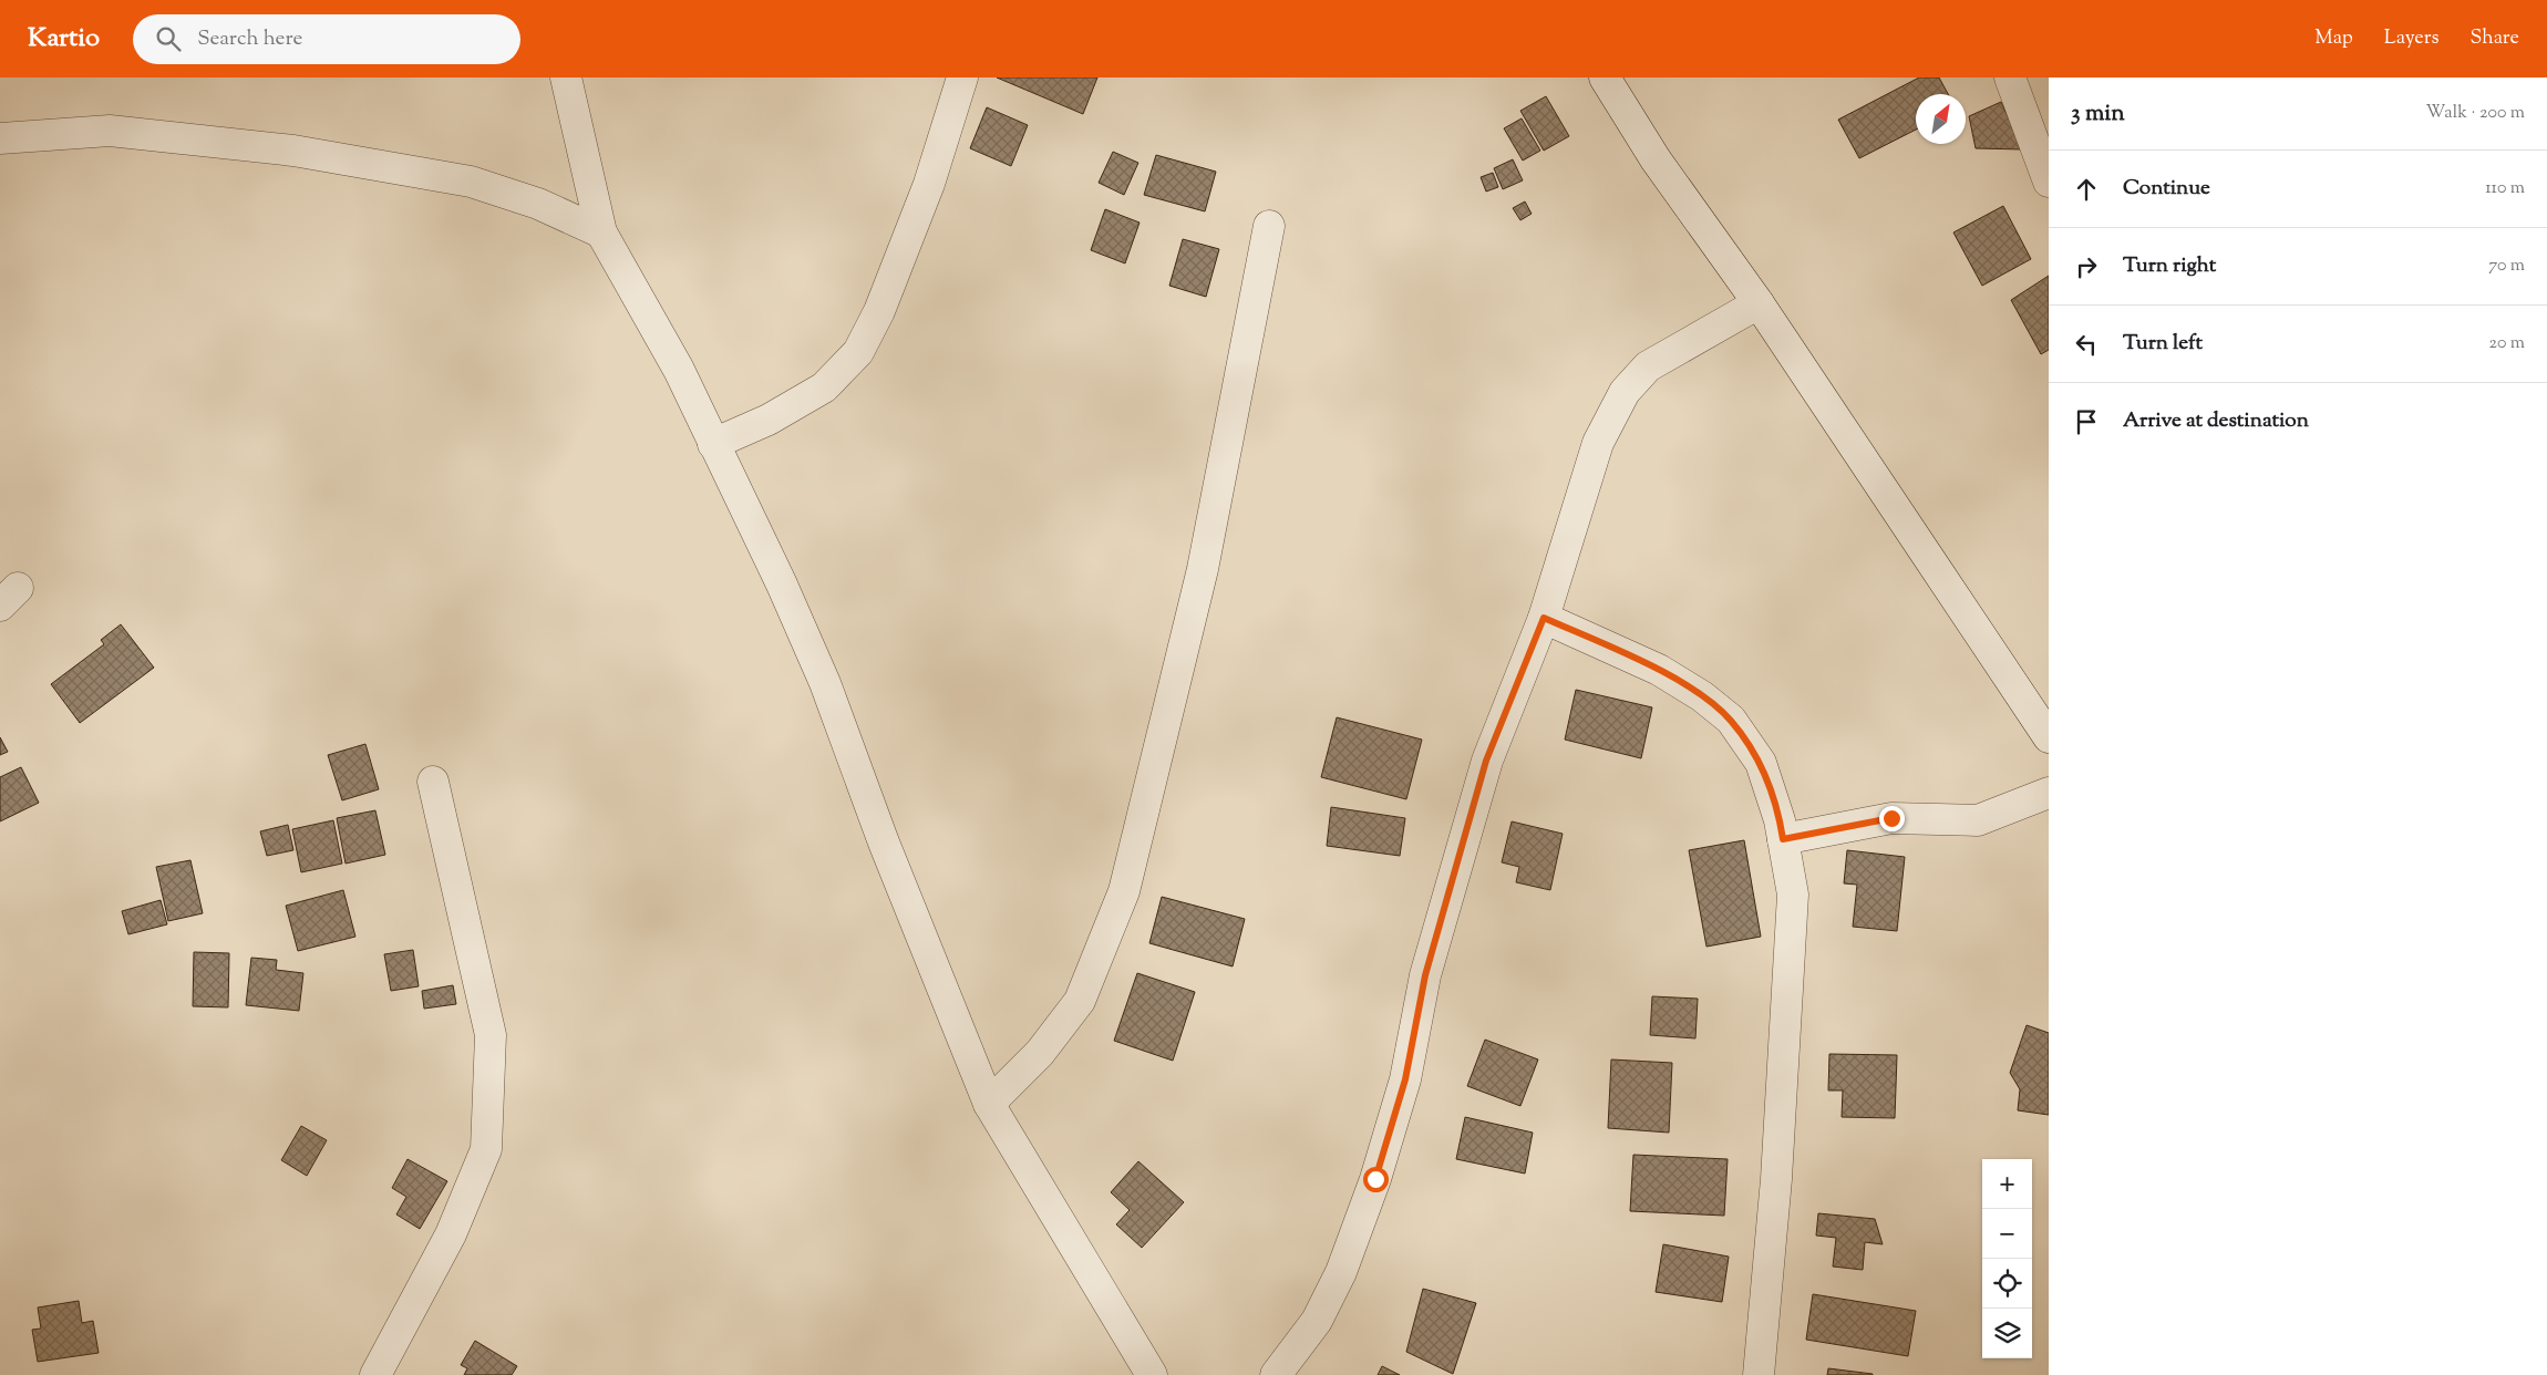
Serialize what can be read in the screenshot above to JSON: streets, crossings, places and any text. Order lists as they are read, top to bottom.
{
  "north": "top right",
  "page": {
    "header": "Kartio",
    "search": "Search here",
    "nav": ["Map", "Layers", "Share"],
    "heading": ["3 min", "Walk · 200 m"],
    "list": [
      ["Continue", "110 m"],
      ["Turn right", "70 m"],
      ["Turn left", "20 m"],
      "Arrive at destination"
    ],
    "map_buttons": ["+", "−"]
  }
}
